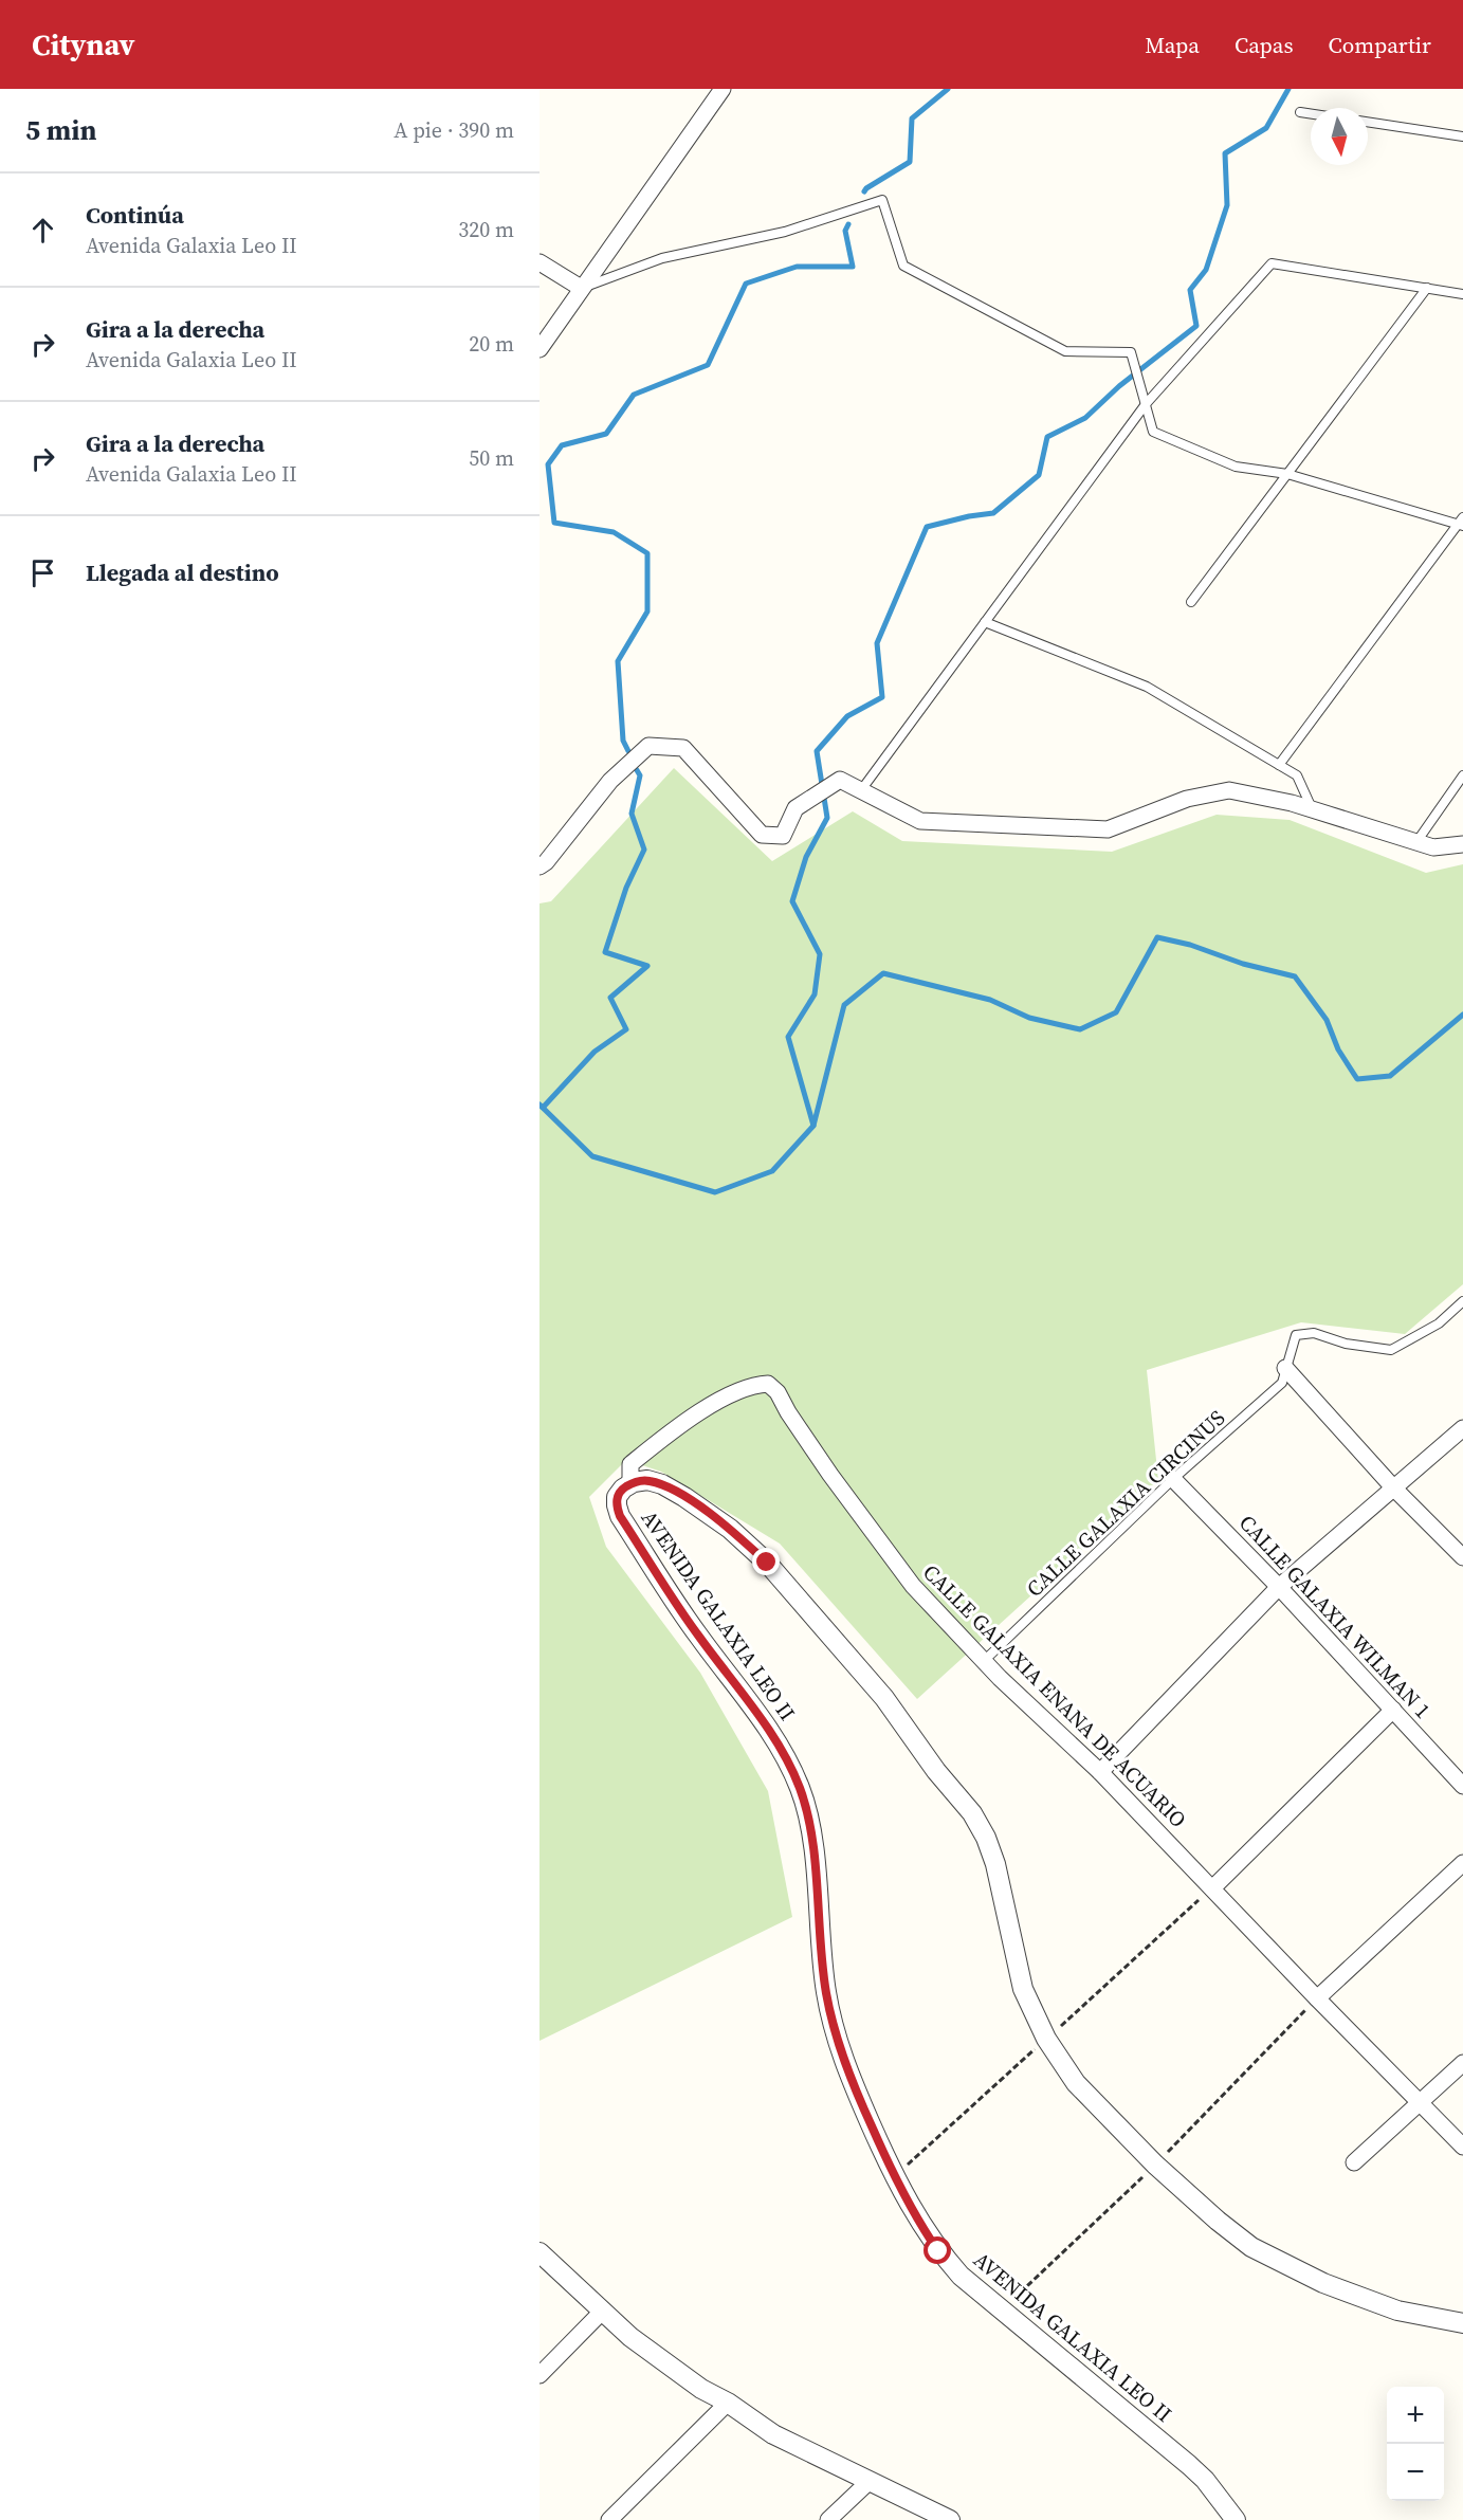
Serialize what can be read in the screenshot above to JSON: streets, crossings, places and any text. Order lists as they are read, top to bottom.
{
  "streets": {
    "street": ["AVENIDA GALAXIA LEO II", "CALLE GALAXIA WILMAN 1", "CALLE GALAXIA ENANA DE ACUARIO"],
    "lane": ["CALLE GALAXIA CIRCINUS"]
  },
  "crossings": [
    ["CALLE GALAXIA CIRCINUS", "CALLE GALAXIA WILMAN 1"],
    ["CALLE GALAXIA CIRCINUS", "CALLE GALAXIA ENANA DE ACUARIO"],
    ["AVENIDA GALAXIA LEO II", "CALLE GALAXIA ENANA DE ACUARIO"]
  ],
  "north": "bottom",
  "page": {
    "header": "Citynav",
    "nav": ["Mapa", "Capas", "Compartir"],
    "heading": ["5 min", "A pie · 390 m"],
    "list": [
      ["Continúa", "Avenida Galaxia Leo II", "320 m"],
      ["Gira a la derecha", "Avenida Galaxia Leo II", "20 m"],
      ["Gira a la derecha", "Avenida Galaxia Leo II", "50 m"],
      "Llegada al destino"
    ],
    "map_buttons": ["+", "−"]
  }
}
